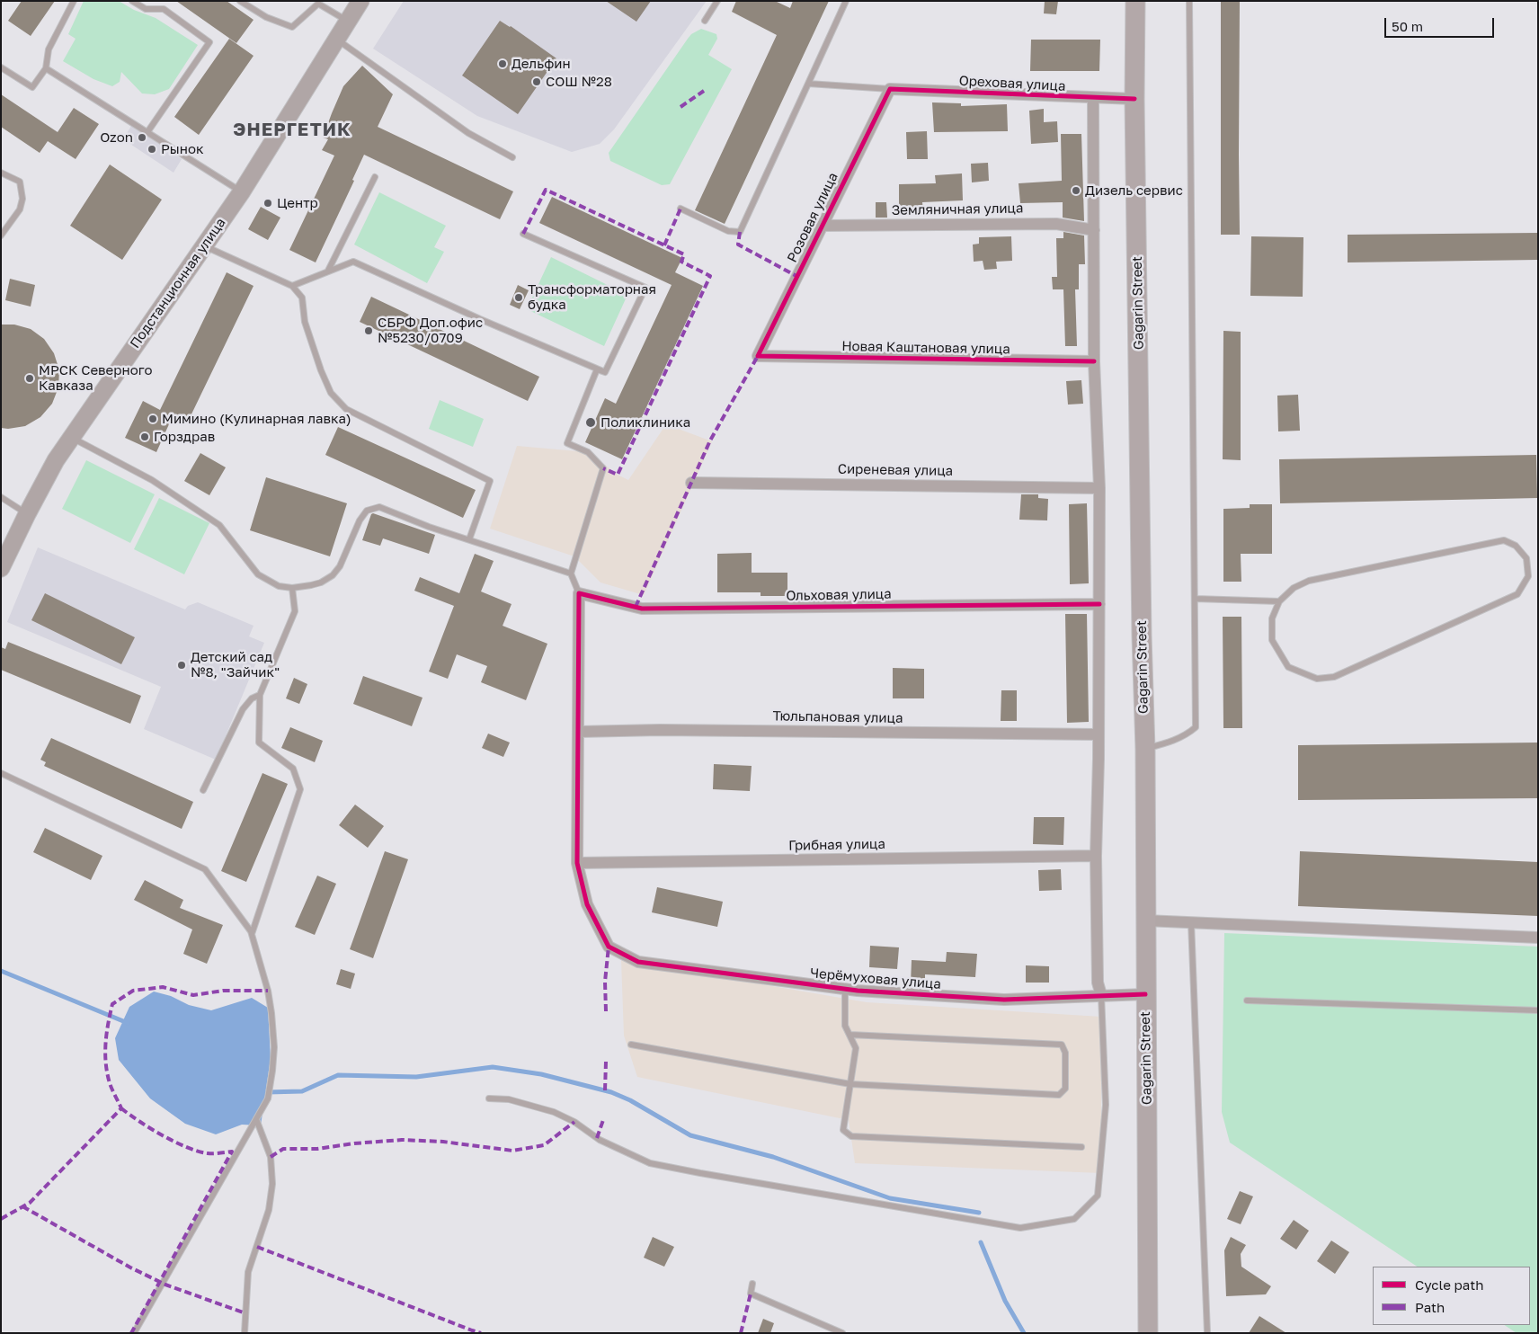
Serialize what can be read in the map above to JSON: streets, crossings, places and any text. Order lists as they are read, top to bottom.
{
  "streets": {
    "main road": ["Gagarin Street"],
    "street": [
      "Ореховая улица",
      "Земляничная улица",
      "Розовая улица",
      "Подстанционная улица",
      "Новая Каштановая улица",
      "Сиреневая улица",
      "Ольховая улица",
      "Тюльпановая улица",
      "Грибная улица",
      "Черёмуховая улица"
    ]
  },
  "crossings": [
    ["Ореховая улица", "Розовая улица"],
    ["Ореховая улица", "Gagarin Street"],
    ["Земляничная улица", "Розовая улица"],
    ["Розовая улица", "Новая Каштановая улица"],
    ["Gagarin Street", "Черёмуховая улица"],
    ["Грибная улица", "Черёмуховая улица"]
  ],
  "districts": ["ЭНЕРГЕТИК"],
  "places": [
    "Дельфин",
    "СОШ №28",
    "Ozon",
    "Рынок",
    "Дизель сервис",
    "Центр",
    "Трансформаторная будка",
    "СБРФ Доп.офис №5230/0709",
    "МРСК Северного Кавказа",
    "Мимино (Кулинарная лавка)",
    "Поликлиника",
    "Горздрав",
    "Детский сад №8, \"Зайчик\""
  ],
  "legend": ["Cycle path", "Path"],
  "scale_bar": "50 m"
}
